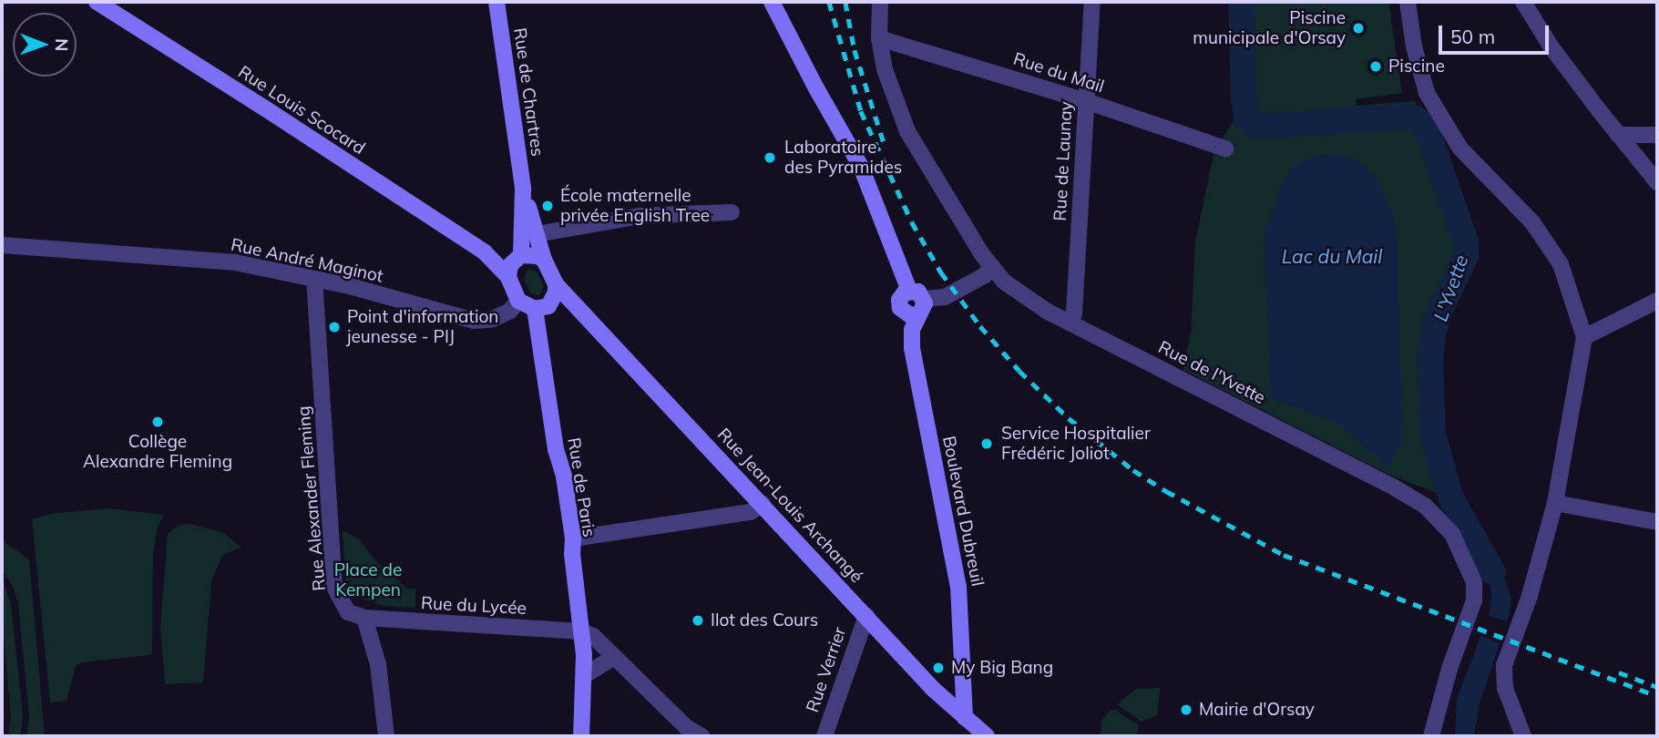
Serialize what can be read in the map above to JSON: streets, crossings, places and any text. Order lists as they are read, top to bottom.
{
  "streets": {
    "main road": [
      "Rue de Chartres",
      "Rue Louis Scocard",
      "Rue de Paris",
      "Rue Jean-Louis Archangé",
      "Boulevard Dubreuil"
    ],
    "street": [
      "Rue du Mail",
      "Rue de Launay",
      "Rue André Maginot",
      "Rue de l'Yvette",
      "Rue Alexander Fleming",
      "Rue du Lycée",
      "Rue Verrier"
    ]
  },
  "crossings": [
    ["Rue du Mail", "Rue de Launay"],
    ["Rue du Mail", "Rue de l'Yvette"],
    ["Rue de Chartres", "Rue Louis Scocard"],
    ["Rue de Chartres", "Rue André Maginot"],
    ["Rue de Chartres", "Rue de Paris"],
    ["Rue de Chartres", "Rue Jean-Louis Archangé"],
    ["Rue Louis Scocard", "Rue André Maginot"],
    ["Rue Louis Scocard", "Rue de Paris"],
    ["Rue Louis Scocard", "Rue Jean-Louis Archangé"],
    ["Rue de Launay", "Rue de l'Yvette"],
    ["Rue André Maginot", "Rue de Paris"],
    ["Rue André Maginot", "Rue Alexander Fleming"],
    ["Rue André Maginot", "Rue Jean-Louis Archangé"],
    ["Rue de Paris", "Rue Jean-Louis Archangé"],
    ["Rue de Paris", "Rue du Lycée"],
    ["Rue Alexander Fleming", "Rue du Lycée"],
    ["Rue Jean-Louis Archangé", "Boulevard Dubreuil"],
    ["Rue Jean-Louis Archangé", "Rue Verrier"]
  ],
  "water": ["Lac du Mail", "L'Yvette"],
  "parks": ["Place de Kempen"],
  "places": [
    "Piscine municipale d'Orsay",
    "Piscine",
    "Laboratoire des Pyramides",
    "École maternelle privée English Tree",
    "Point d'information jeunesse - PIJ",
    "Collège Alexandre Fleming",
    "Service Hospitalier Frédéric Joliot",
    "Ilot des Cours",
    "My Big Bang",
    "Mairie d'Orsay"
  ],
  "scale_bar": "50 m",
  "north": "right"
}
